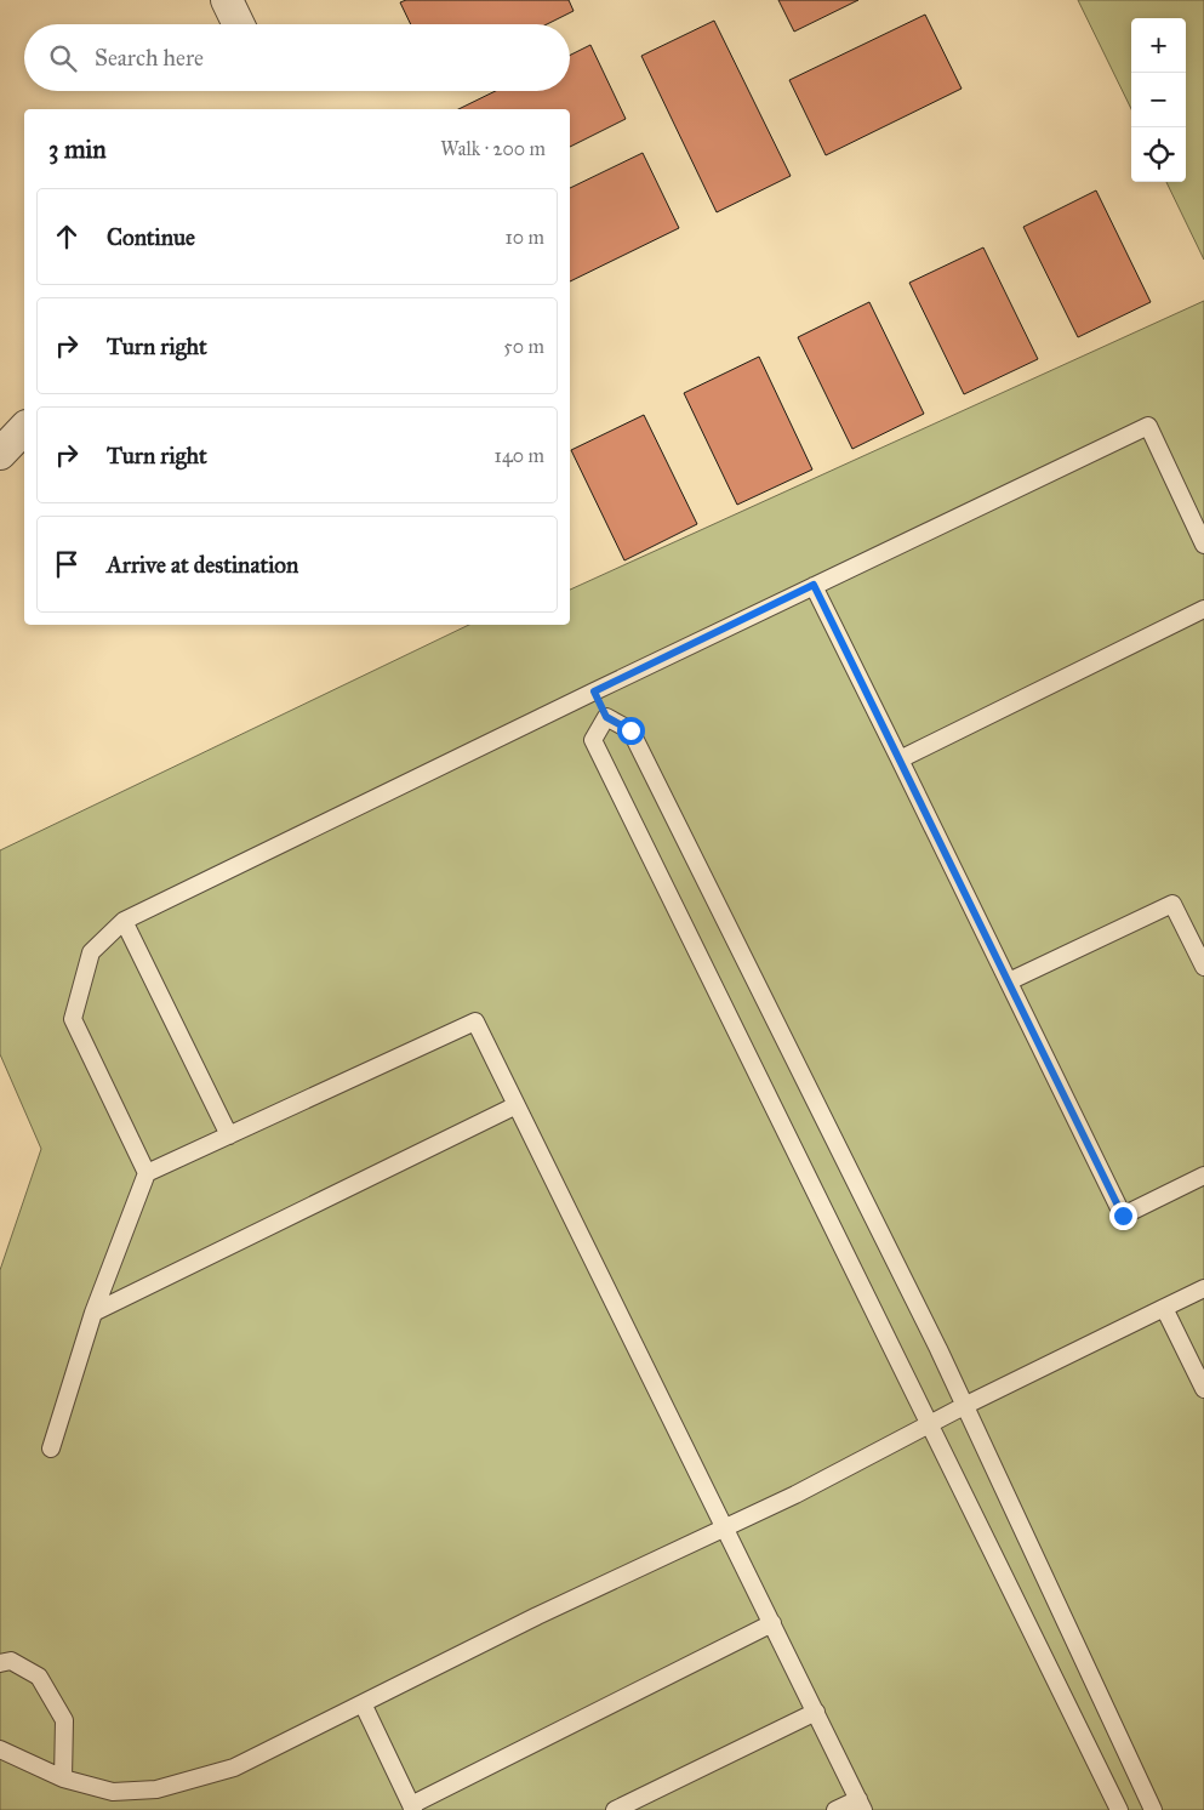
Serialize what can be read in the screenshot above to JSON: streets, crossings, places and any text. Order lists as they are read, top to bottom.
{
  "page": {
    "map_buttons": ["+", "−"],
    "search": "Search here",
    "heading": ["3 min", "Walk · 200 m"],
    "list": [
      ["Continue", "10 m"],
      ["Turn right", "50 m"],
      ["Turn right", "140 m"],
      "Arrive at destination"
    ]
  }
}
